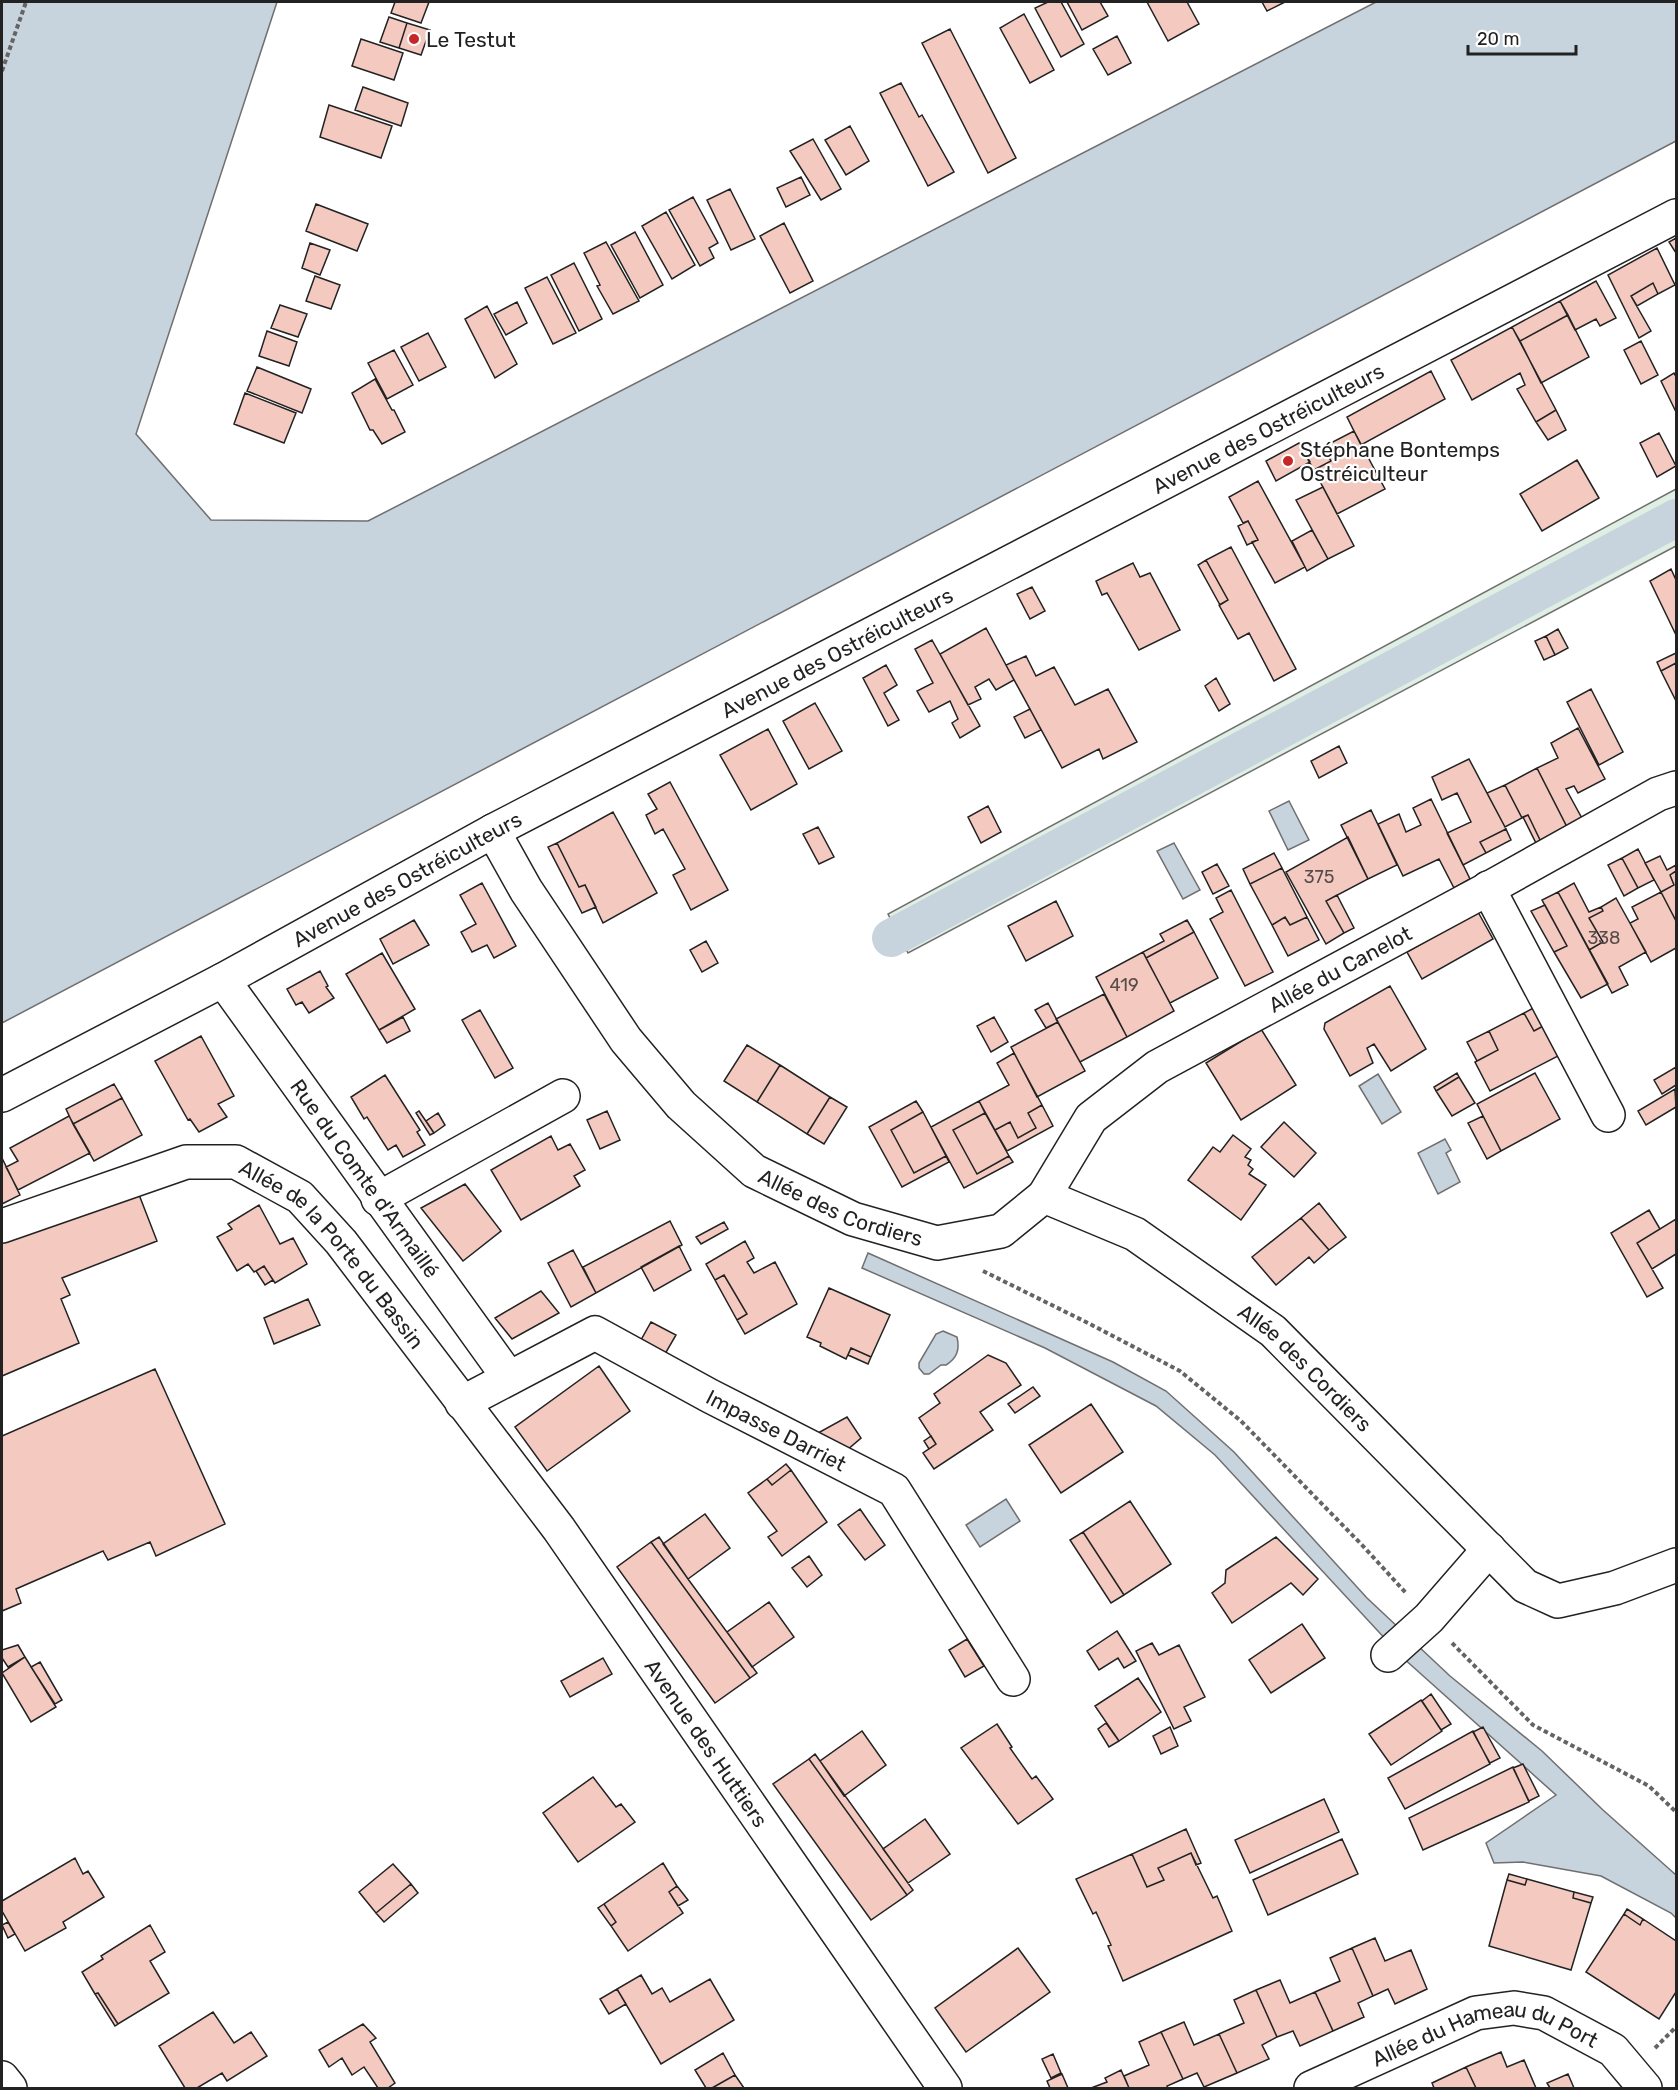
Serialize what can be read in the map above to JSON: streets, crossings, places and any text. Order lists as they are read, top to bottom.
{
  "streets": {
    "street": [
      "Avenue des Ostréiculteurs",
      "Allée du Canelot",
      "Rue du Comte d'Armaillé",
      "Allée des Cordiers",
      "Allée de la Porte du Bassin",
      "Impasse Darriet",
      "Avenue des Huttiers",
      "Allée du Hameau du Port"
    ]
  },
  "crossings": [
    ["Avenue des Ostréiculteurs", "Rue du Comte d'Armaillé"],
    ["Avenue des Ostréiculteurs", "Allée des Cordiers"],
    ["Allée du Canelot", "Allée des Cordiers"],
    ["Rue du Comte d'Armaillé", "Impasse Darriet"],
    ["Allée de la Porte du Bassin", "Impasse Darriet"],
    ["Allée de la Porte du Bassin", "Avenue des Huttiers"],
    ["Impasse Darriet", "Avenue des Huttiers"]
  ],
  "places": ["Le Testut", "Stéphane Bontemps Ostréiculteur"],
  "house_numbers": ["375", "338", "419"],
  "scale_bar": "20 m"
}
